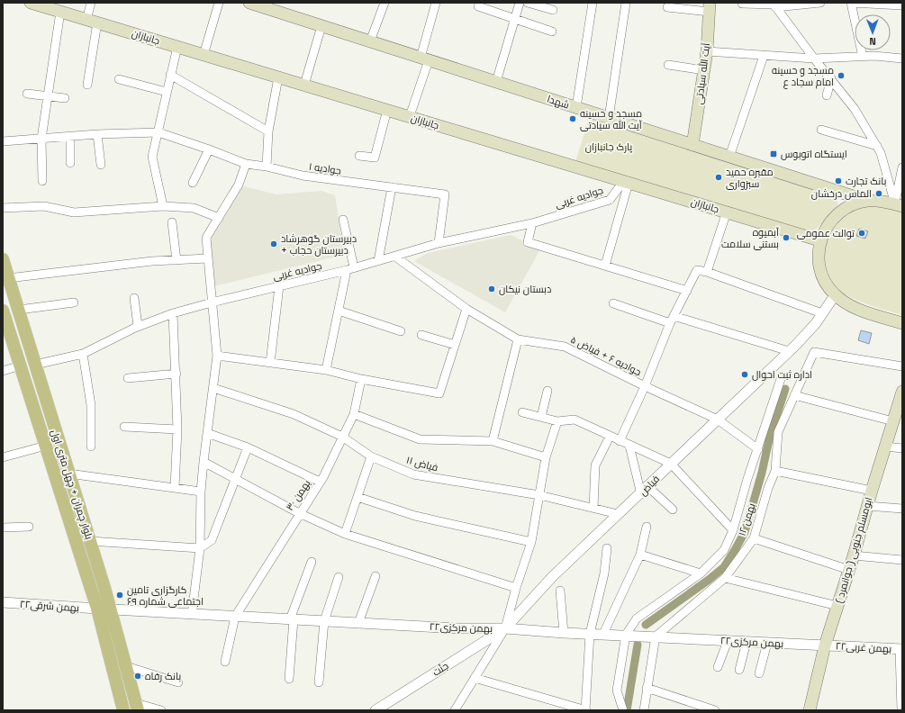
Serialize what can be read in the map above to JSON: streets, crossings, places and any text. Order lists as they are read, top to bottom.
{
  "streets": {
    "main road": [
      "جانبازان",
      "آیت الله سیادتی",
      "شهدا",
      "بلوار چمران + چهل متری اول",
      "ابومسلم جنوبی ( جوانمرد )"
    ],
    "street": [
      "جوادیه ۱",
      "جوادیه غربی",
      "جوادیه ۶ + فیاض ۵",
      "فیاض ۱۱",
      "فیاض",
      "بهمن ۳۰",
      "بهمن ۱۲",
      "۲۲بهمن شرقی",
      "۲۲بهمن مرکزی",
      "۲۲بهمن غربی",
      "جنّت"
    ]
  },
  "crossings": [
    ["جانبازان", "جوادیه غربی"],
    ["آیت الله سیادتی", "شهدا"],
    ["جوادیه ۱", "جوادیه غربی"],
    ["جوادیه غربی", "جوادیه ۶ + فیاض ۵"],
    ["جوادیه غربی", "بلوار چمران + چهل متری اول"],
    ["جوادیه ۶ + فیاض ۵", "فیاض"],
    ["فیاض ۱۱", "فیاض"],
    ["فیاض ۱۱", "بهمن ۳۰"],
    ["بلوار چمران + چهل متری اول", "۲۲بهمن شرقی"],
    ["بلوار چمران + چهل متری اول", "۲۲بهمن مرکزی"],
    ["فیاض", "۲۲بهمن مرکزی"],
    ["فیاض", "جنّت"],
    ["بهمن ۳۰", "۲۲بهمن مرکزی"],
    ["بهمن ۱۲", "۲۲بهمن مرکزی"],
    ["ابومسلم جنوبی ( جوانمرد )", "۲۲بهمن مرکزی"],
    ["ابومسلم جنوبی ( جوانمرد )", "۲۲بهمن غربی"],
    ["۲۲بهمن شرقی", "۲۲بهمن مرکزی"],
    ["۲۲بهمن مرکزی", "۲۲بهمن غربی"],
    ["۲۲بهمن مرکزی", "جنّت"]
  ],
  "parks": ["پارک جانبازان"],
  "places": {
    "other": [
      "مسجد و حسینه امام سجاد ع",
      "مسجد و حسینه آیت الله سیادتی",
      "مقبره حمید سبزواری",
      "بانک تجارت",
      "الماس درخشان",
      "توالت عمومی",
      "آبمیوه بستنی سلامت",
      "دبیرستان گوهرشاد + دبیرستان حجاب",
      "دبستان نیکان",
      "اداره ثبت احوال",
      "کارگزاری تامین اجتماعی شماره ۶۹",
      "بانک رفاه"
    ],
    "transit": ["ایستگاه اتوبوس"]
  },
  "north": "bottom"
}
